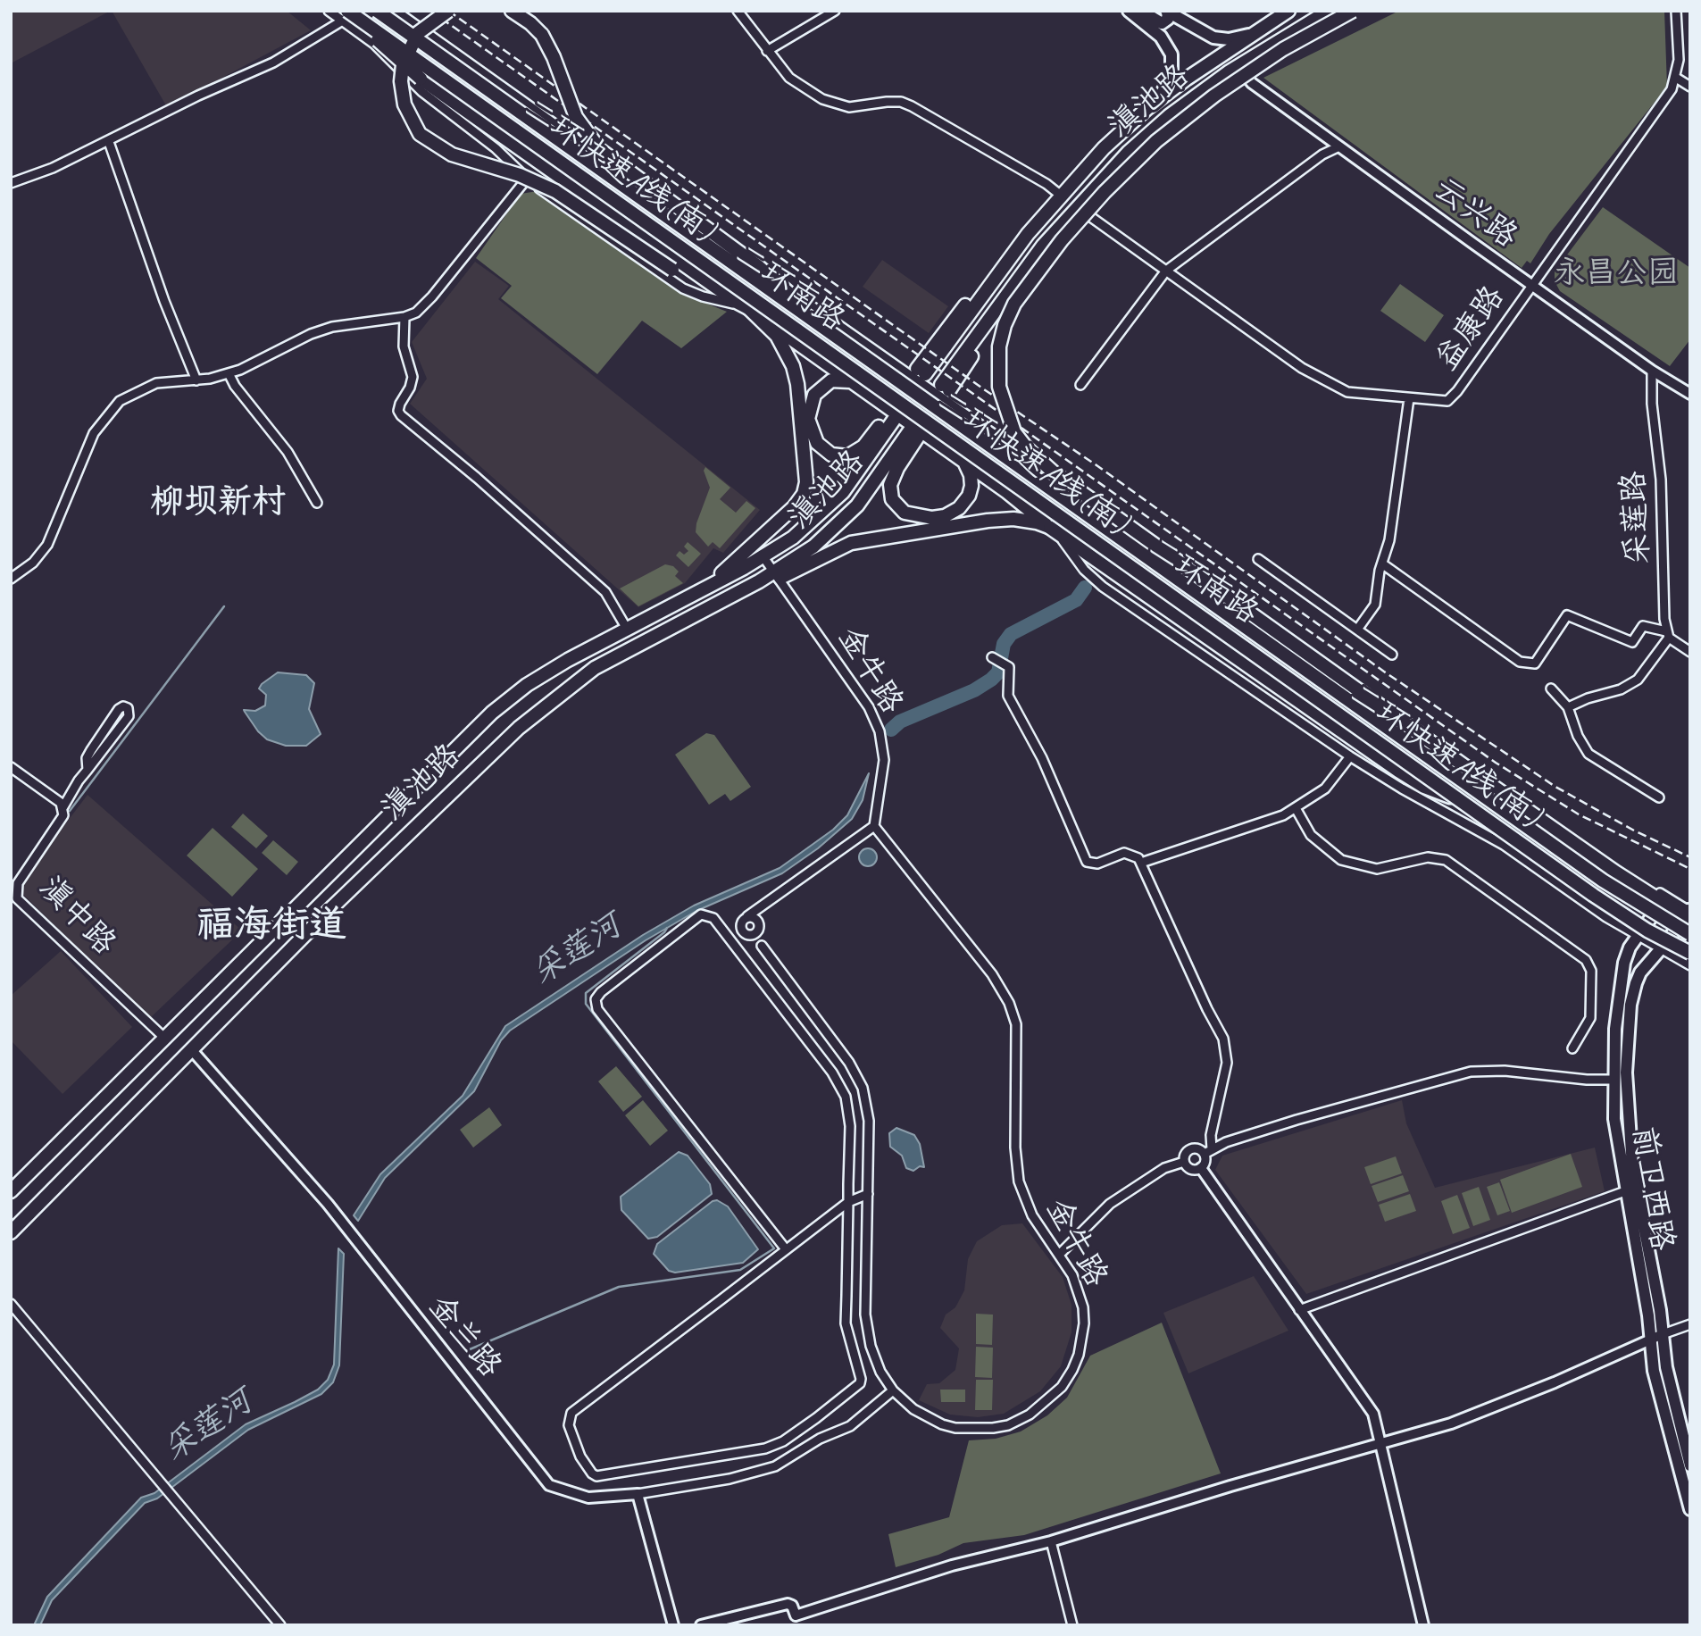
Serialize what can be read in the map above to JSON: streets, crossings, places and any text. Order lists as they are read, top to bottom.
{
  "streets": {
    "main road": [
      "滇池路",
      "二环快速A线(南)",
      "二环南路",
      "前卫西路"
    ],
    "street": [
      "云兴路",
      "益康路",
      "采莲路",
      "金牛路",
      "滇中路",
      "金兰路"
    ]
  },
  "crossings": [
    ["滇池路", "云兴路"],
    ["滇池路", "益康路"],
    ["滇池路", "金牛路"],
    ["滇池路", "滇中路"],
    ["滇池路", "金兰路"],
    ["二环快速A线(南)", "二环南路"],
    ["云兴路", "益康路"],
    ["云兴路", "采莲路"],
    ["二环南路", "前卫西路"]
  ],
  "districts": ["柳坝新村", "福海街道"],
  "water": ["采莲河"],
  "parks": ["永昌公园"]
}
